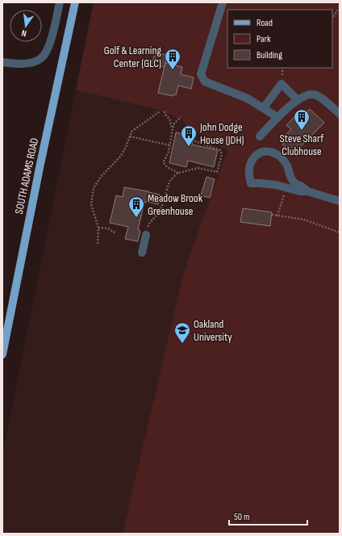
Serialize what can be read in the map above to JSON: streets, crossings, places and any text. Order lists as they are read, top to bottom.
{
  "streets": {
    "main road": ["SOUTH ADAMS ROAD"]
  },
  "places": {
    "building": [
      "Golf & Learning Center (GLC)",
      "Steve Sharf Clubhouse",
      "John Dodge House (JDH)",
      "Meadow Brook Greenhouse"
    ],
    "school or university": ["Oakland University"]
  },
  "legend": ["Road", "Park", "Building"],
  "scale_bar": "50 m",
  "north": "bottom"
}
